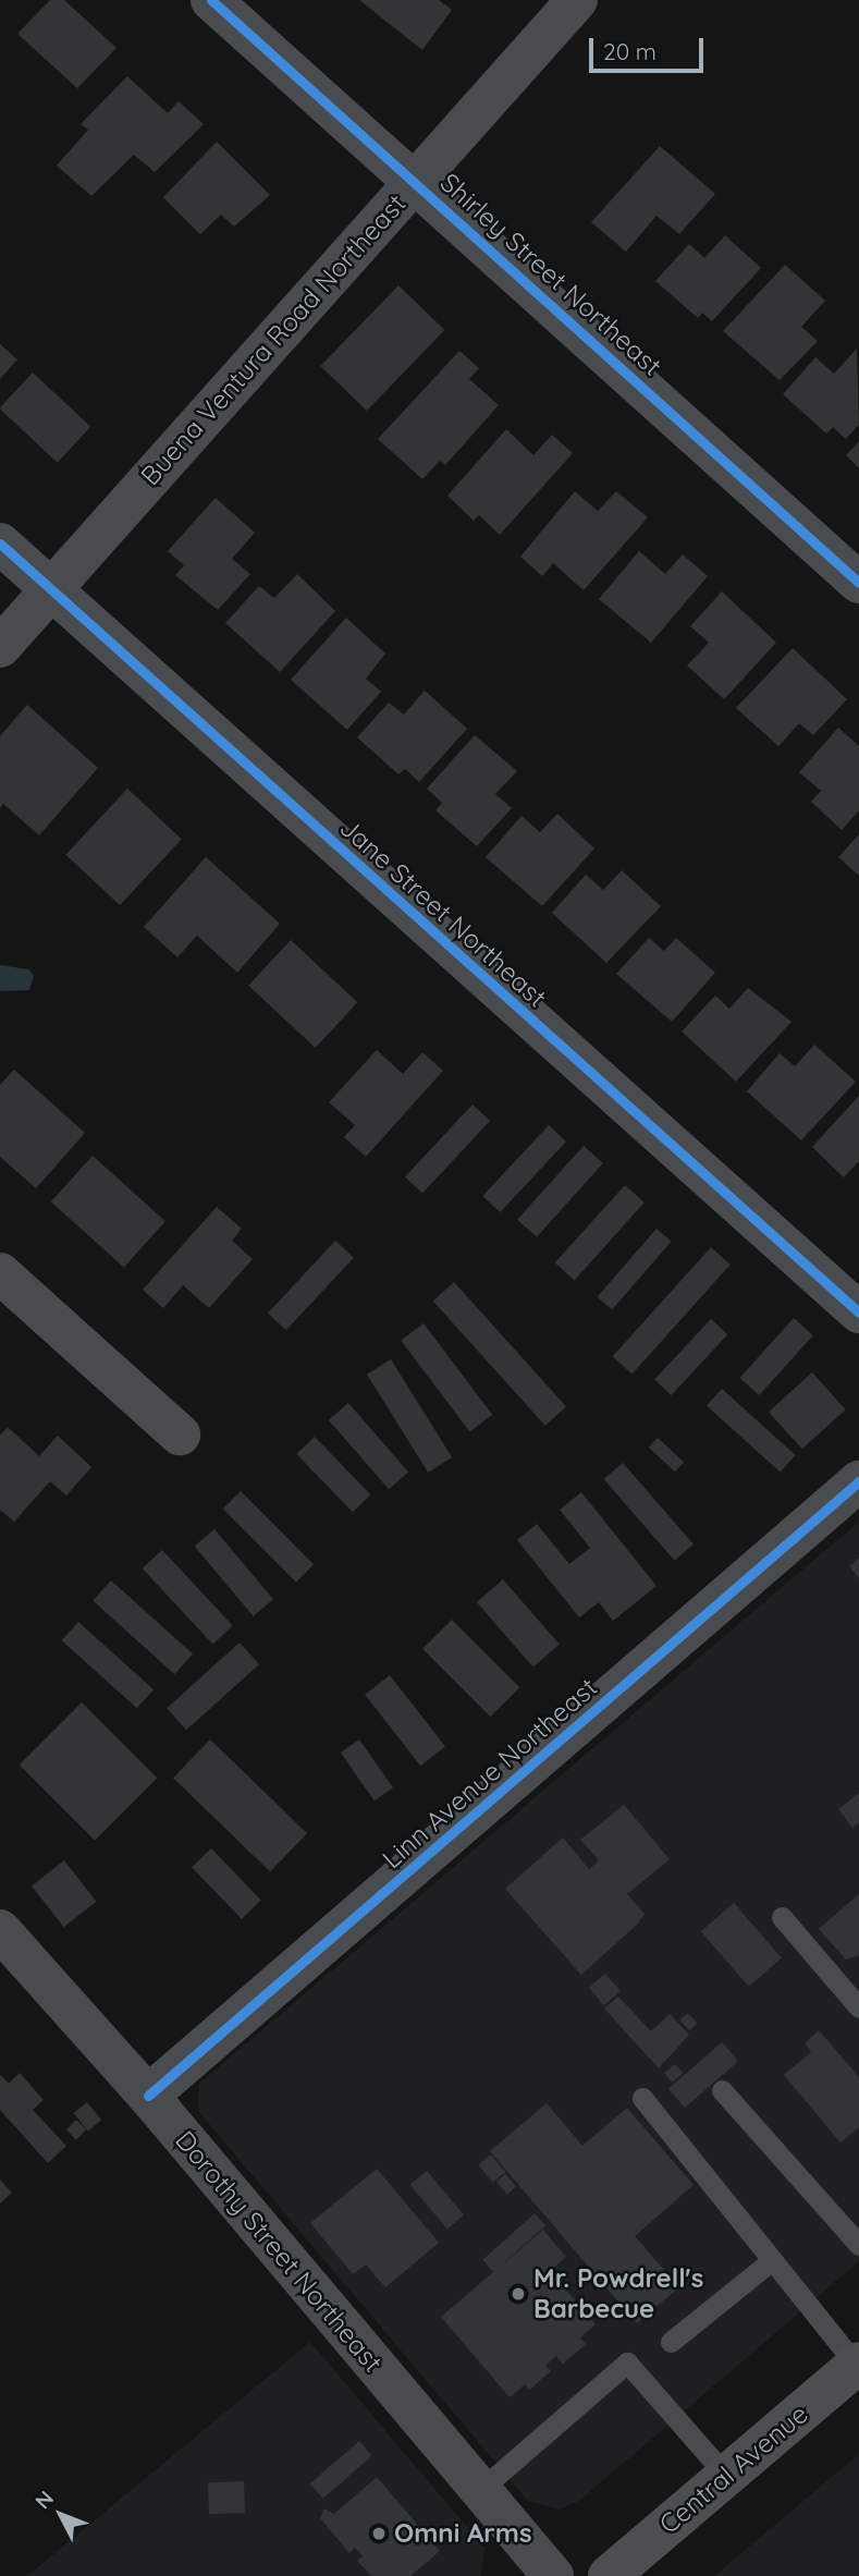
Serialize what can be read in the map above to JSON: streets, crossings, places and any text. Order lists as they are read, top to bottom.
{
  "streets": {
    "main road": ["Central Avenue"],
    "street": [
      "Shirley Street Northeast",
      "Buena Ventura Road Northeast",
      "Jane Street Northeast",
      "Linn Avenue Northeast",
      "Dorothy Street Northeast"
    ]
  },
  "crossings": [
    ["Shirley Street Northeast", "Buena Ventura Road Northeast"],
    ["Buena Ventura Road Northeast", "Jane Street Northeast"],
    ["Linn Avenue Northeast", "Dorothy Street Northeast"]
  ],
  "places": ["Mr. Powdrell's Barbecue", "Omni Arms"],
  "scale_bar": "20 m",
  "north": "top left"
}
